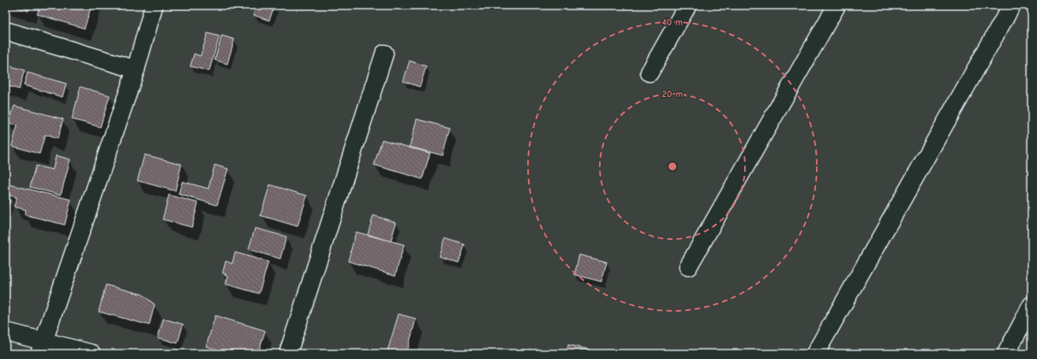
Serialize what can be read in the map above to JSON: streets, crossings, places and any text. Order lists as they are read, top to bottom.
{
  "rings": ["40 m", "20 m"]
}
